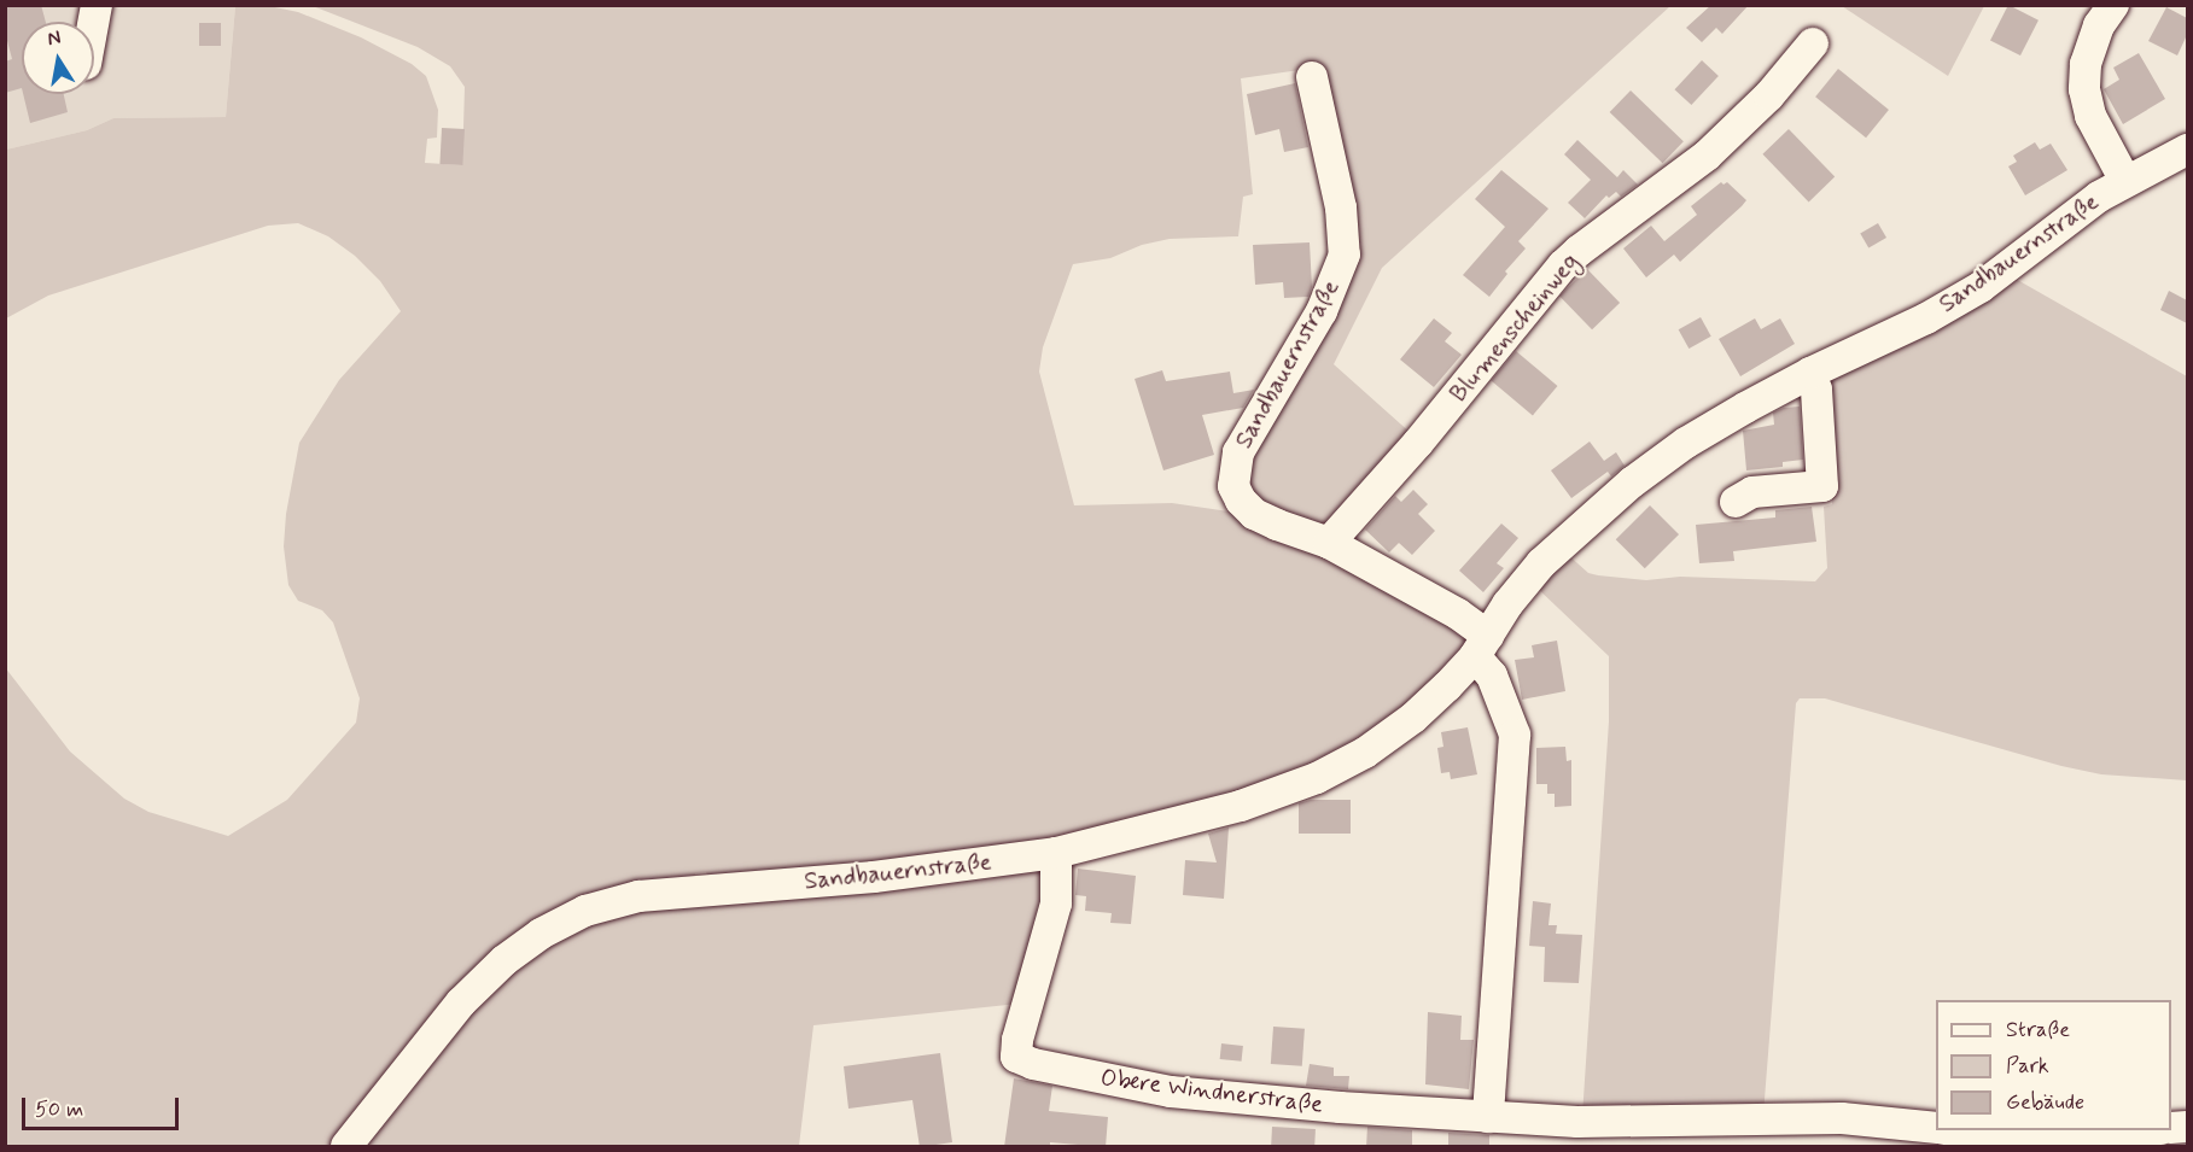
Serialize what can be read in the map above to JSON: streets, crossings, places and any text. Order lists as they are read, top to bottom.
{
  "streets": {
    "street": ["Sandbauernstraße", "Blumenscheinweg", "Obere Windnerstraße"]
  },
  "crossings": [
    ["Sandbauernstraße", "Blumenscheinweg"],
    ["Sandbauernstraße", "Obere Windnerstraße"]
  ],
  "legend": ["Straße", "Park", "Gebäude"],
  "scale_bar": "50 m",
  "north": "top"
}
